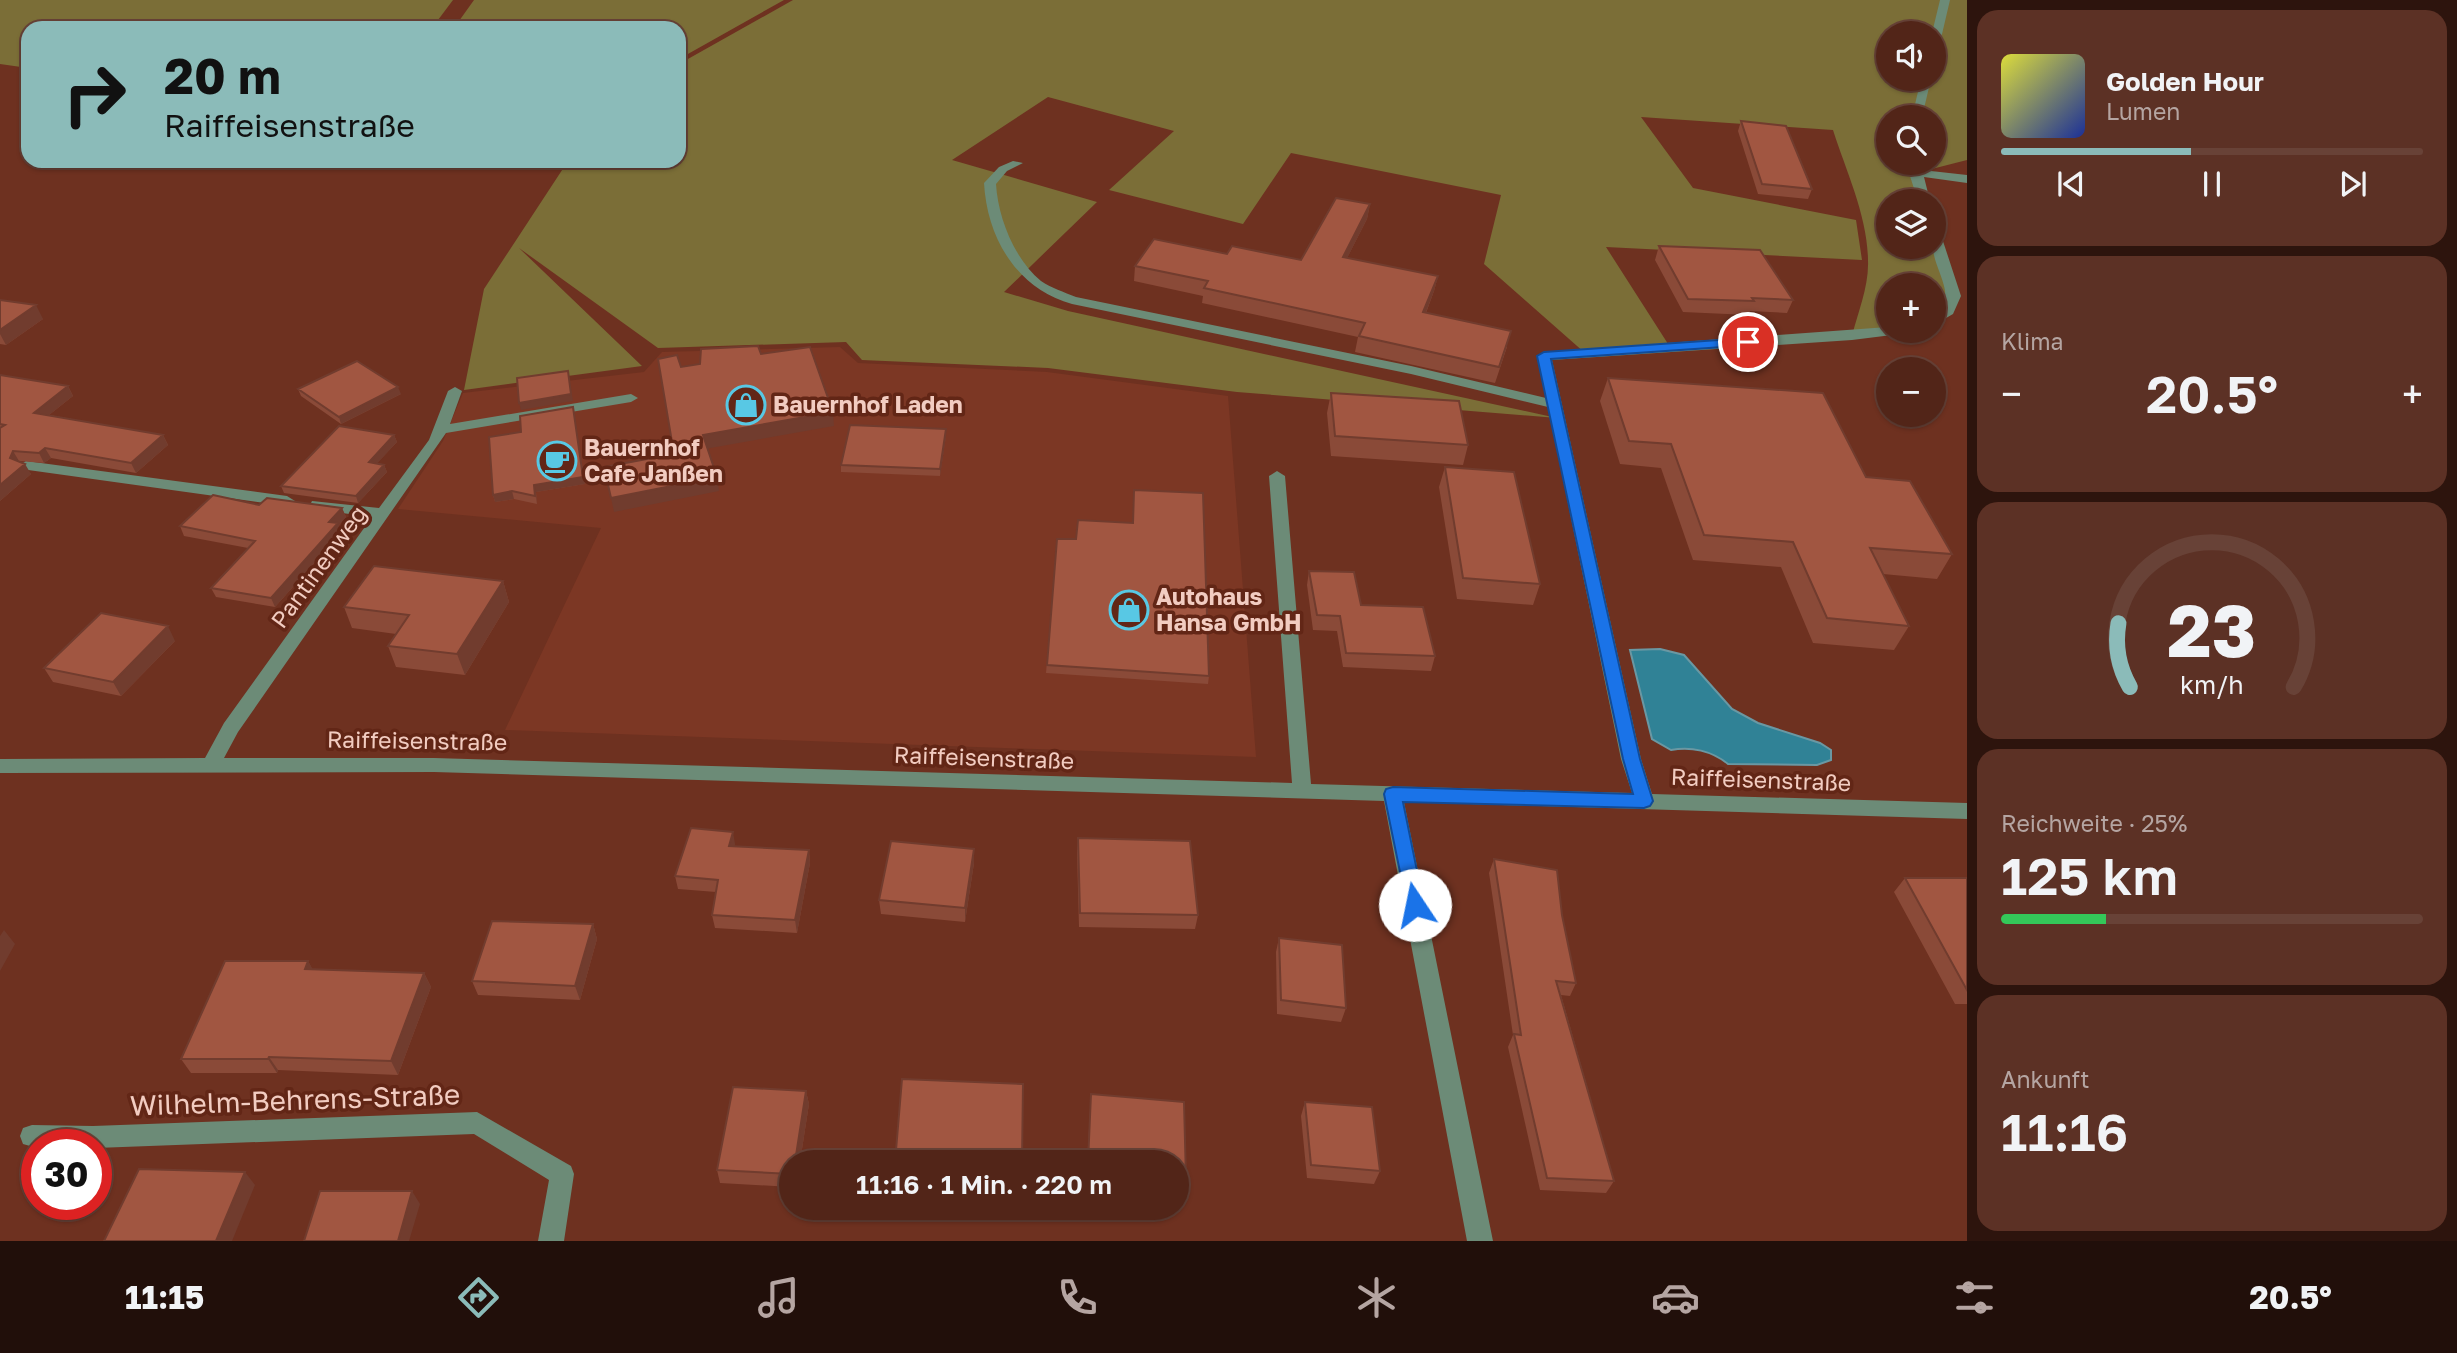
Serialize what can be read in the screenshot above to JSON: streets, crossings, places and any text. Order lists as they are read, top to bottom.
{
  "streets": {
    "street": ["Pantinenweg", "Raiffeisenstraße", "Wilhelm-Behrens-Straße"]
  },
  "crossings": [
    ["Pantinenweg", "Raiffeisenstraße"]
  ],
  "places": {
    "shop": ["Bauernhof Laden", "Autohaus Hansa GmbH"],
    "cafe": ["Bauernhof Cafe Janßen"]
  },
  "page": {
    "map_buttons": ["+", "−"],
    "turn": ["20 m", "Raiffeisenstraße"],
    "song": ["Golden Hour", "Lumen"],
    "tile": [
      "Klima",
      ["Reichweite · 25%", "125 km"],
      ["Ankunft", "11:16"]
    ],
    "heat": ["−", "20.5°", "+"],
    "limit": "30",
    "trip": "11:16 · 1 Min. · 220 m",
    "tabs": ["11:15", "20.5°"],
    "gauge": ["23", "km/h"]
  }
}
